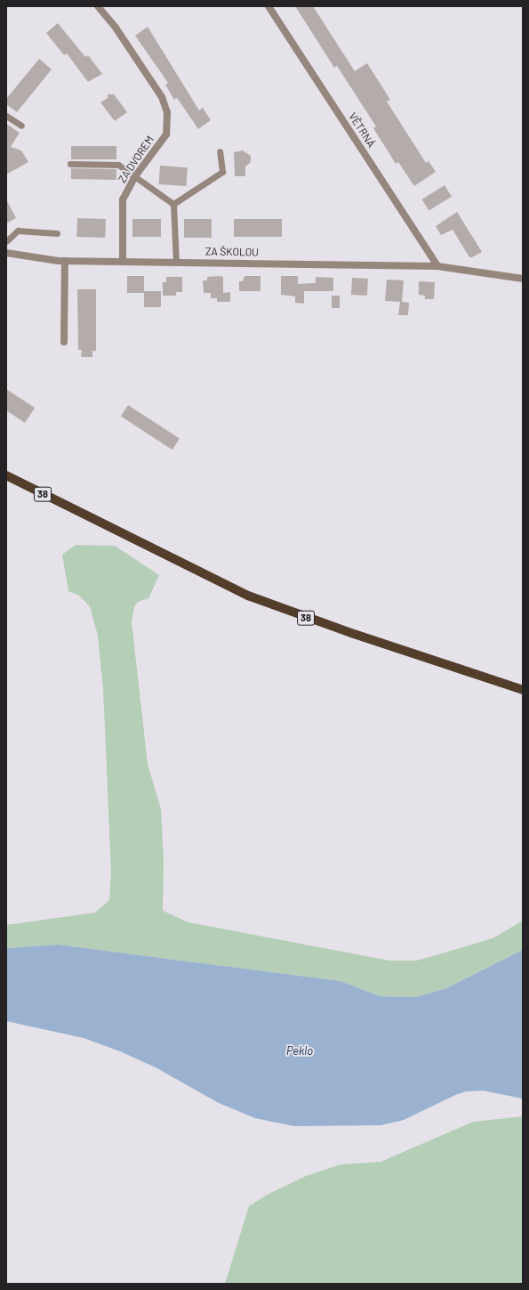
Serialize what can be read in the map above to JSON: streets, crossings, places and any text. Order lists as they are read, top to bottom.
{
  "streets": {
    "main road": ["38"],
    "street": ["VĚTRNÁ", "ZA DVOREM", "ZA ŠKOLOU"]
  },
  "crossings": [
    ["VĚTRNÁ", "ZA ŠKOLOU"],
    ["ZA DVOREM", "ZA ŠKOLOU"]
  ],
  "water": ["Peklo"]
}
